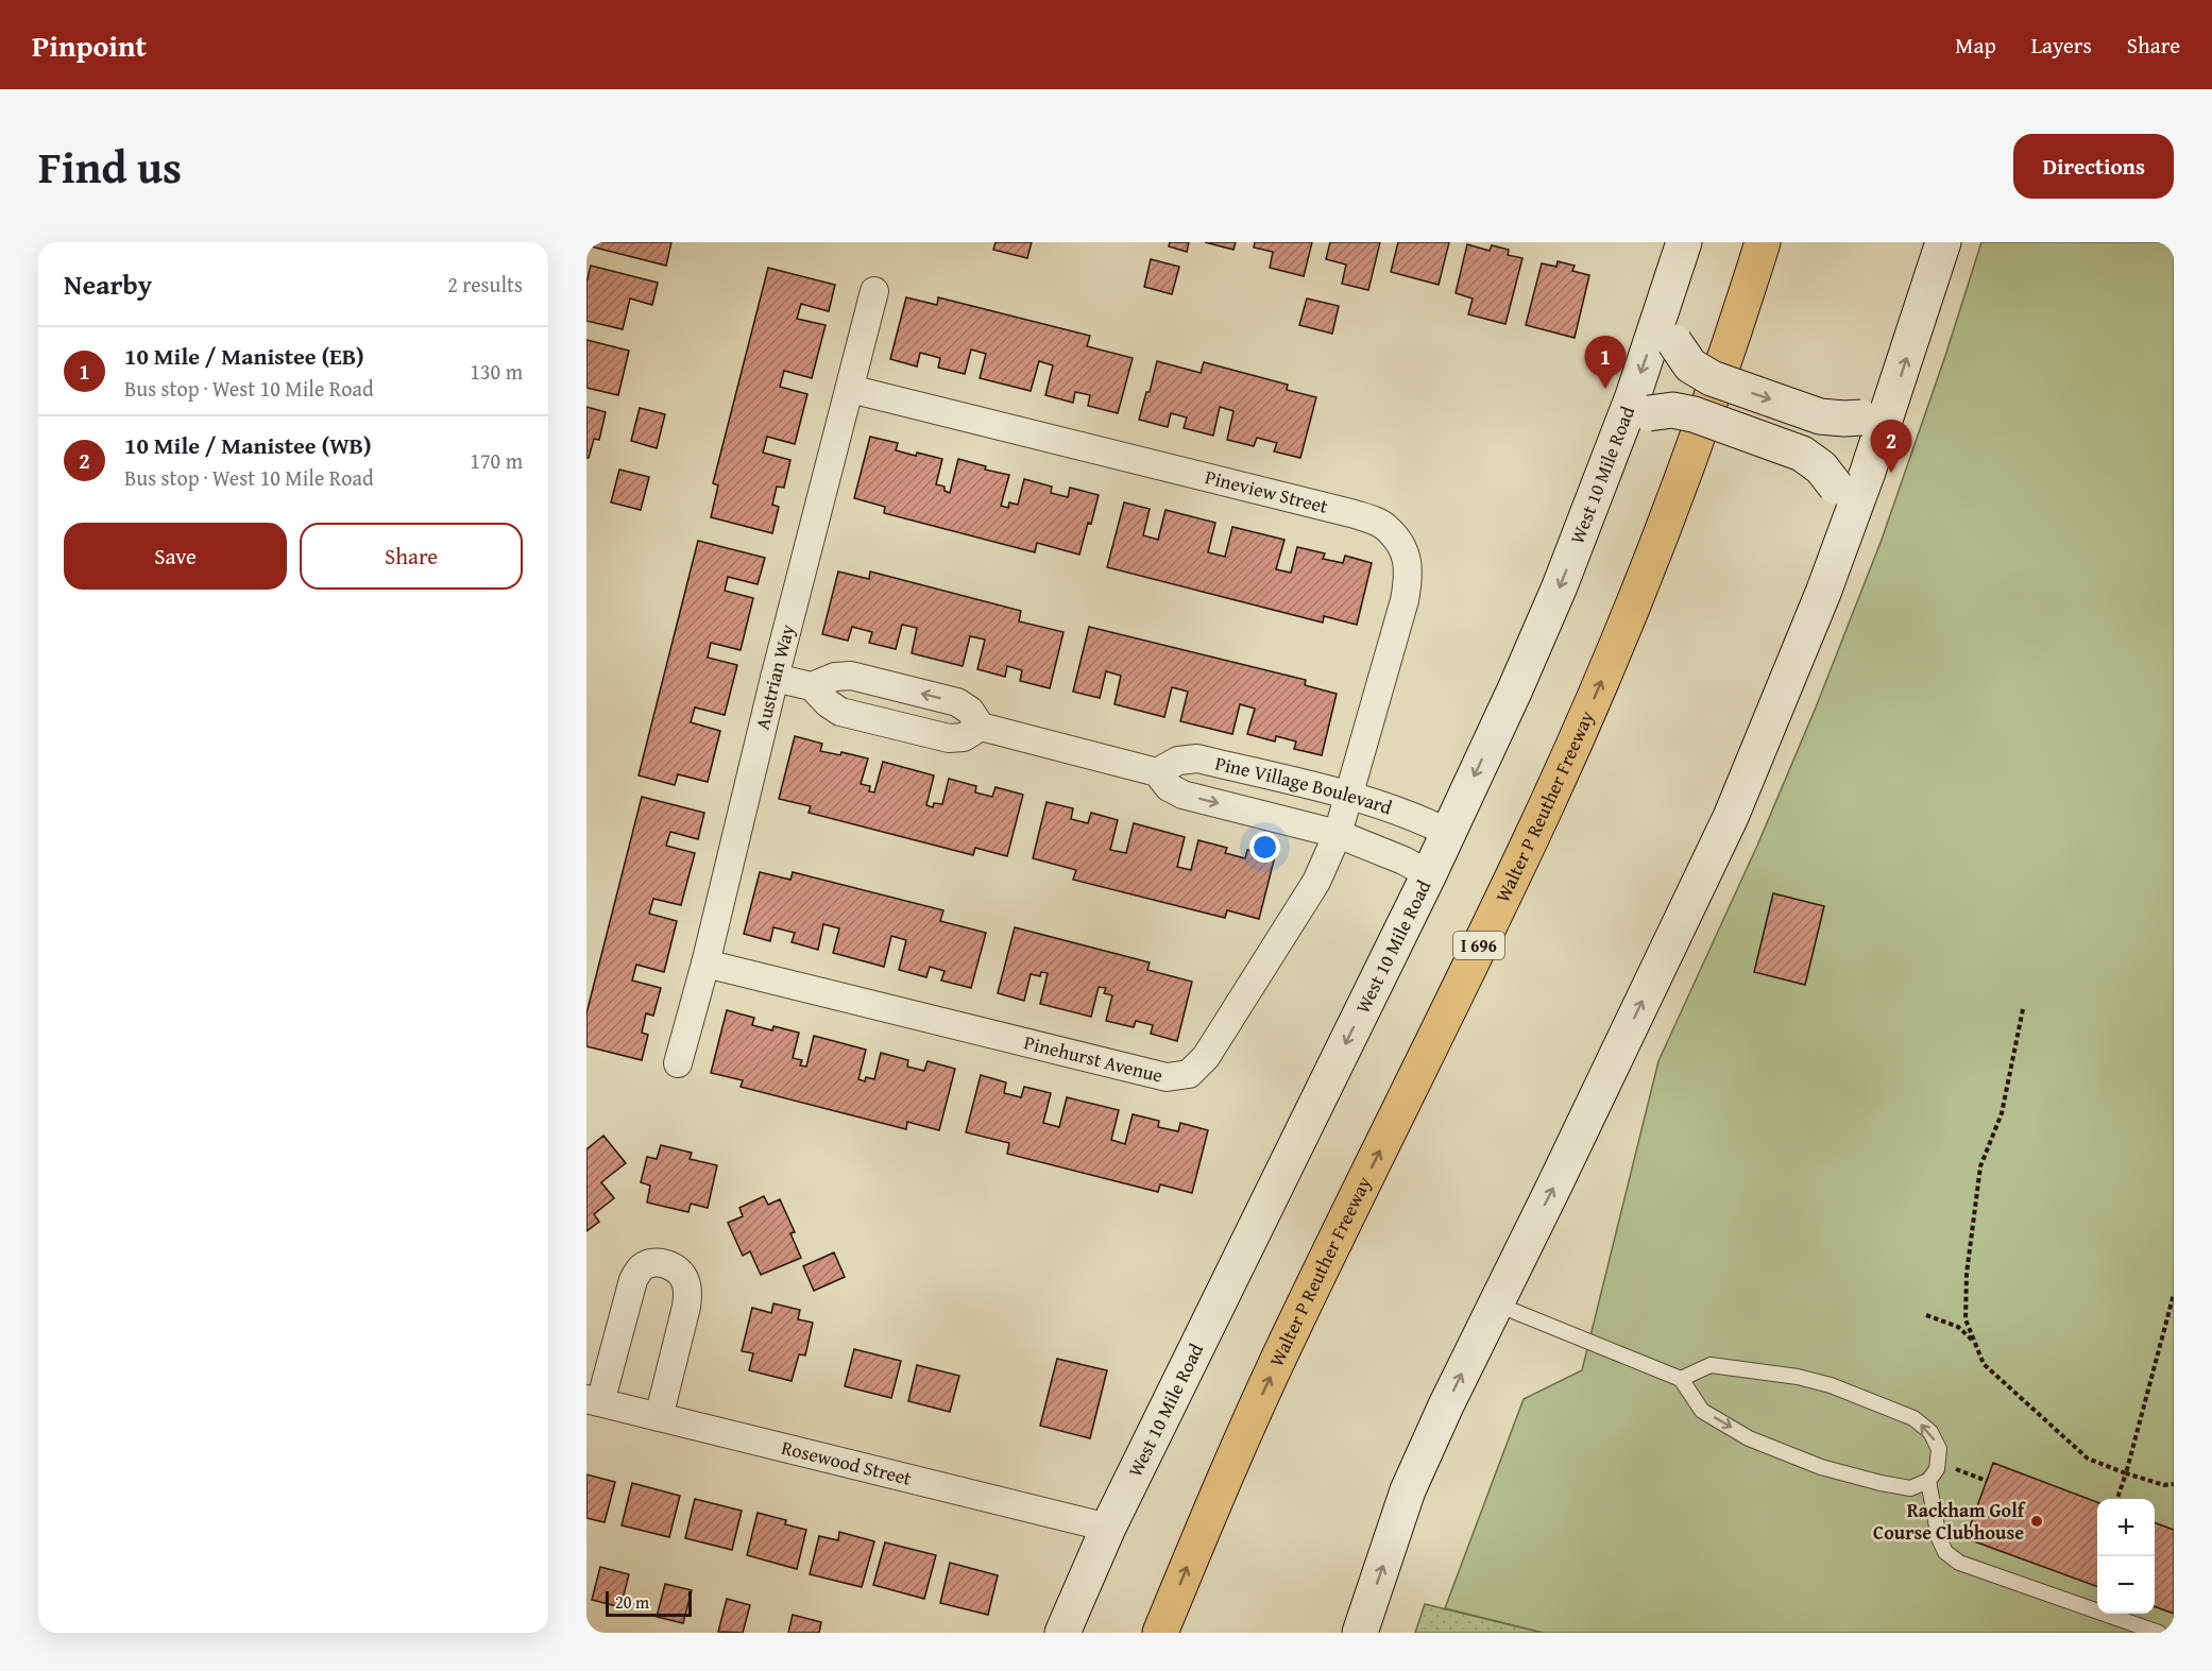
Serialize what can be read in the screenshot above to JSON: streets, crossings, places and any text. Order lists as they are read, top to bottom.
{
  "streets": {
    "highway": ["Walter P Reuther Freeway", "I 696"],
    "main road": ["West 10 Mile Road"],
    "street": [
      "Pineview Street",
      "Austrian Way",
      "Pine Village Boulevard",
      "Pinehurst Avenue",
      "Rosewood Street"
    ]
  },
  "crossings": [
    ["West 10 Mile Road", "Pine Village Boulevard"],
    ["West 10 Mile Road", "Rosewood Street"],
    ["Pineview Street", "Austrian Way"],
    ["Pineview Street", "Pine Village Boulevard"],
    ["Pineview Street", "Pinehurst Avenue"],
    ["Austrian Way", "Pinehurst Avenue"],
    ["Pine Village Boulevard", "Pinehurst Avenue"]
  ],
  "one_way": ["Walter P Reuther Freeway"],
  "places": ["Rackham Golf Course Clubhouse"],
  "scale_bar": "20 m",
  "page": {
    "header": "Pinpoint",
    "nav": ["Map", "Layers", "Share"],
    "title": "Find us",
    "buttons": [
      "Directions",
      ["Save", "Share"]
    ],
    "heading": ["Nearby", "2 results"],
    "list": [
      {
        "mark": "1",
        "name": "10 Mile / Manistee (EB)",
        "note": "Bus stop · West 10 Mile Road",
        "value": "130 m"
      },
      {
        "mark": "2",
        "name": "10 Mile / Manistee (WB)",
        "note": "Bus stop · West 10 Mile Road",
        "value": "170 m"
      }
    ],
    "pins": ["1", "2"],
    "map_buttons": ["+", "−"],
    "scale": "20 m"
  }
}
